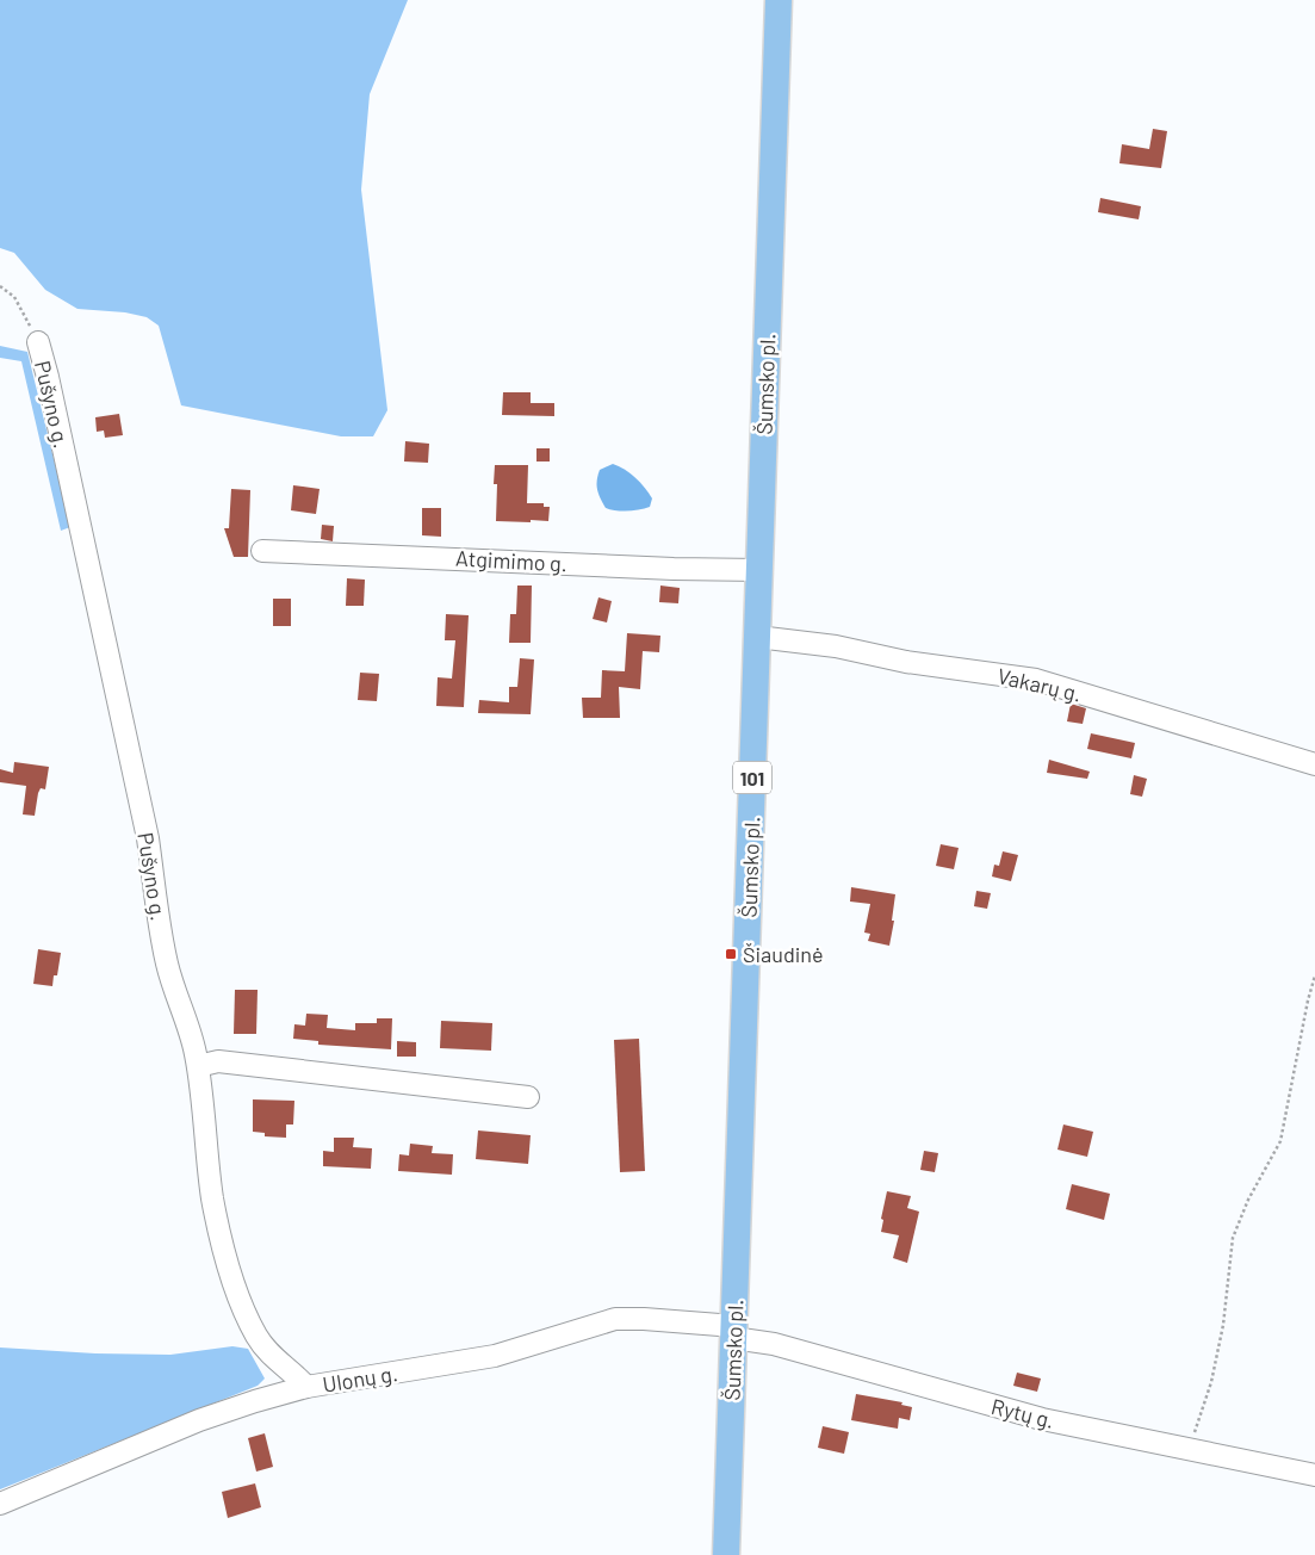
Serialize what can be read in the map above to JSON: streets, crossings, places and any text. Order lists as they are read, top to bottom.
{
  "streets": {
    "main road": ["Šumsko pl.", "101"],
    "street": [
      "Pušyno g.",
      "Atgimimo g.",
      "Vakarų g.",
      "Ulonų g.",
      "Rytų g."
    ]
  },
  "crossings": [
    ["Šumsko pl.", "Atgimimo g."],
    ["Šumsko pl.", "Vakarų g."],
    ["Šumsko pl.", "Ulonų g."],
    ["Šumsko pl.", "Rytų g."],
    ["Pušyno g.", "Ulonų g."],
    ["Ulonų g.", "Rytų g."]
  ],
  "places": {
    "transit": ["Šiaudinė"]
  }
}
